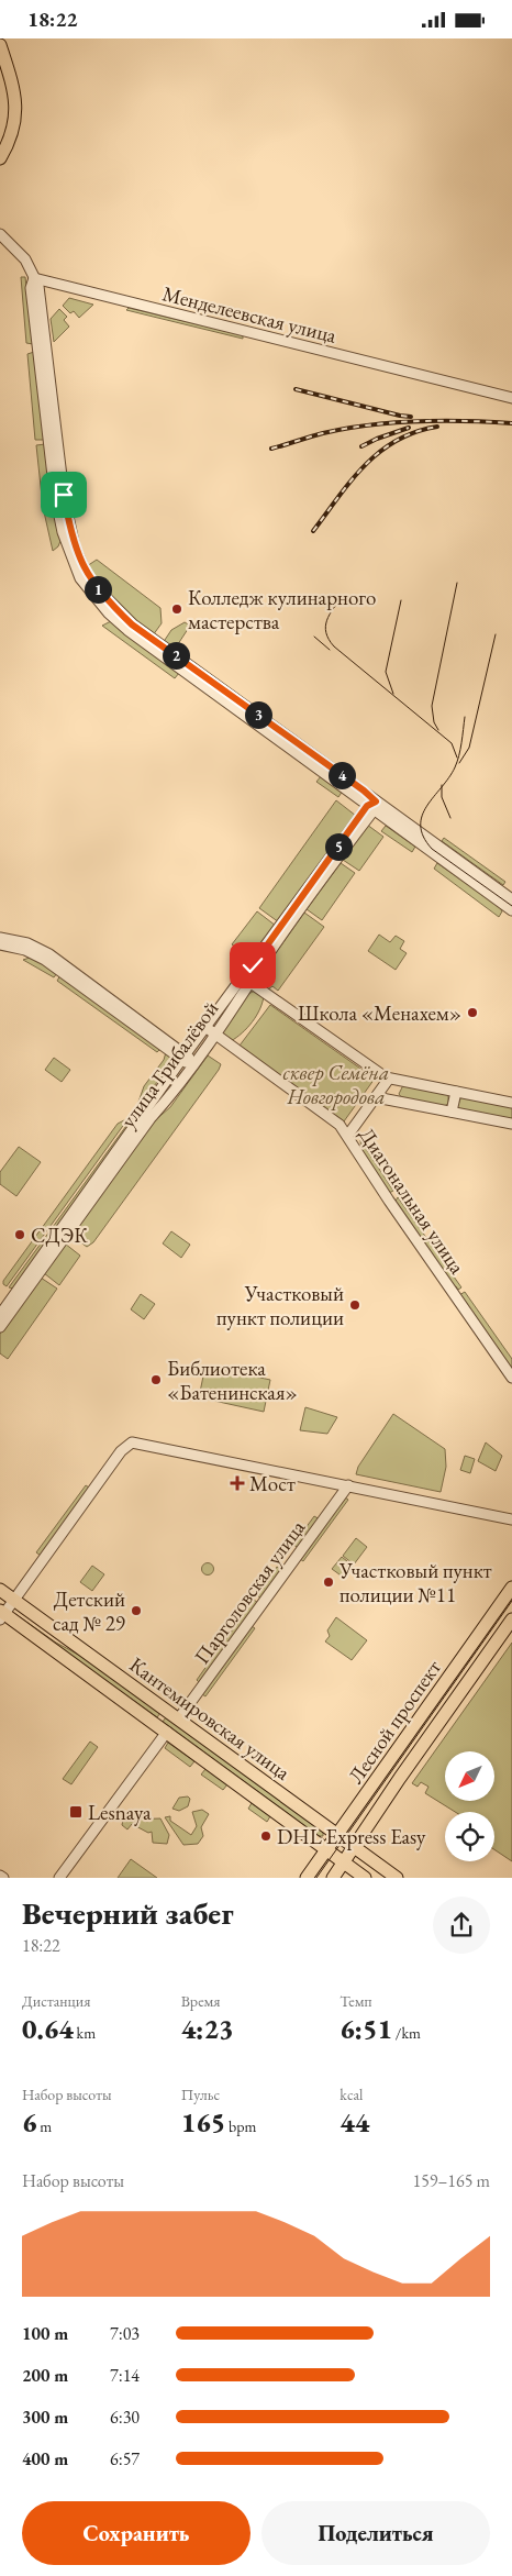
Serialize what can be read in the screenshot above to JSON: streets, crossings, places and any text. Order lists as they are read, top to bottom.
{
  "streets": {
    "main road": ["Кантемировская улица", "Лесной проспект"],
    "street": [
      "Менделеевская улица",
      "улица Грибалёвой",
      "Диагональная улица",
      "Парголовская улица"
    ]
  },
  "crossings": [
    ["улица Грибалёвой", "Диагональная улица"],
    ["Парголовская улица", "Кантемировская улица"],
    ["Кантемировская улица", "Лесной проспект"]
  ],
  "parks": ["сквер Семёна Новгородова"],
  "places": {
    "other": [
      "Колледж кулинарного мастерства",
      "Школа «Менахем»",
      "СДЭК",
      "Участковый пункт полиции",
      "Библиотека «Батенинская»",
      "Участковый пункт полиции №11",
      "Детский сад № 29",
      "DHL Express Easy"
    ],
    "health": ["Мост"],
    "transit": ["Lesnaya"]
  },
  "north": "bottom left",
  "page": {
    "status": "18:22",
    "pins": [
      "1",
      "2",
      "3",
      "4",
      "5"
    ],
    "heading": ["Вечерний забег", "18:22"],
    "stats": [
      ["Дистанция", "0.64 km"],
      ["Время", "4:23"],
      ["Темп", "6:51 /km"],
      ["Набор высоты", "6 m"],
      ["Пульс", "165 bpm"],
      ["kcal", "44"]
    ],
    "chart": ["Набор высоты", "159–165 m"],
    "list": [
      {
        "name": "100 m",
        "note": "7:03"
      },
      {
        "name": "200 m",
        "note": "7:14"
      },
      {
        "name": "300 m",
        "note": "6:30"
      },
      {
        "name": "400 m",
        "note": "6:57"
      }
    ],
    "buttons": ["Сохранить", "Поделиться"]
  }
}
